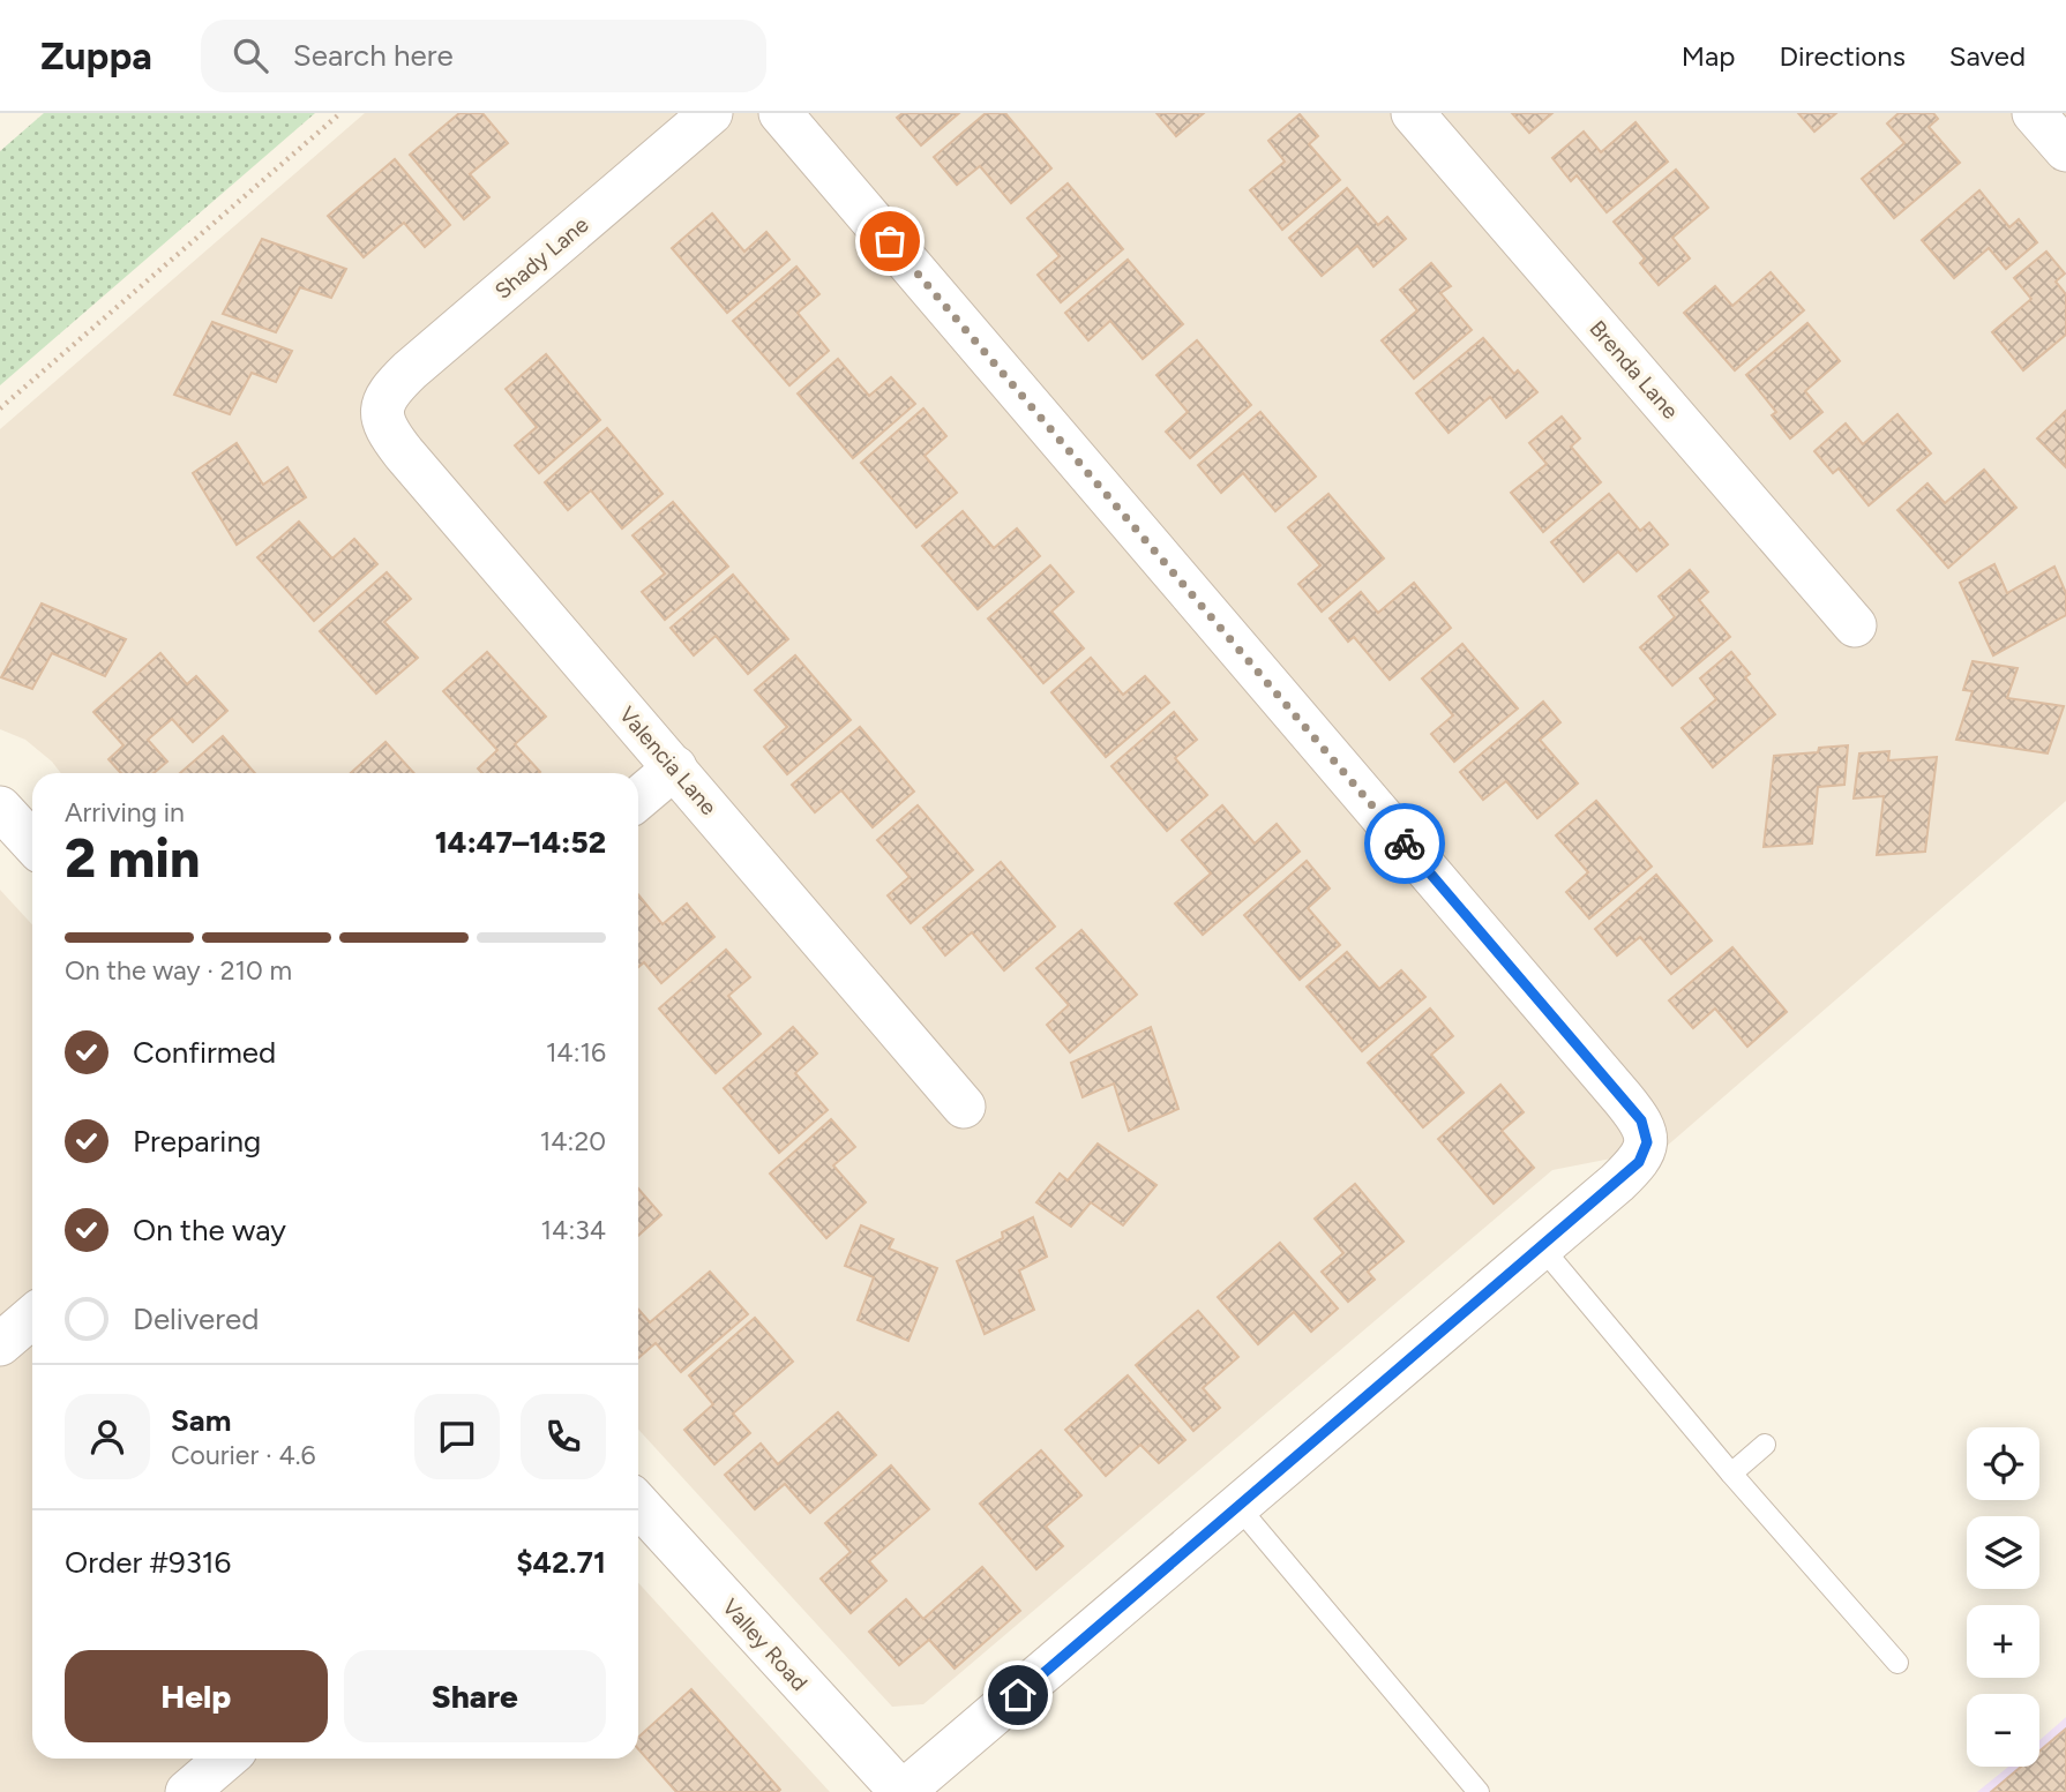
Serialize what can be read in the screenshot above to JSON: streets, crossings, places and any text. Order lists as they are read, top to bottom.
{
  "streets": {
    "street": [
      "Shady Lane",
      "Brenda Lane",
      "Valencia Lane",
      "Valley Road"
    ]
  },
  "crossings": [
    ["Shady Lane", "Valencia Lane"]
  ],
  "page": {
    "header": "Zuppa",
    "search": "Search here",
    "nav": ["Map", "Directions", "Saved"],
    "heading": ["2 min", "Arriving in", "14:47–14:52"],
    "panel": [
      "Sam",
      "Courier · 4.6",
      "Order #9316",
      "$42.71"
    ],
    "bar": "On the way · 210 m",
    "list": [
      ["Confirmed", "14:16"],
      ["Preparing", "14:20"],
      ["On the way", "14:34"],
      "Delivered"
    ],
    "map_buttons": ["+", "−"],
    "buttons": ["Help", "Share"]
  }
}
